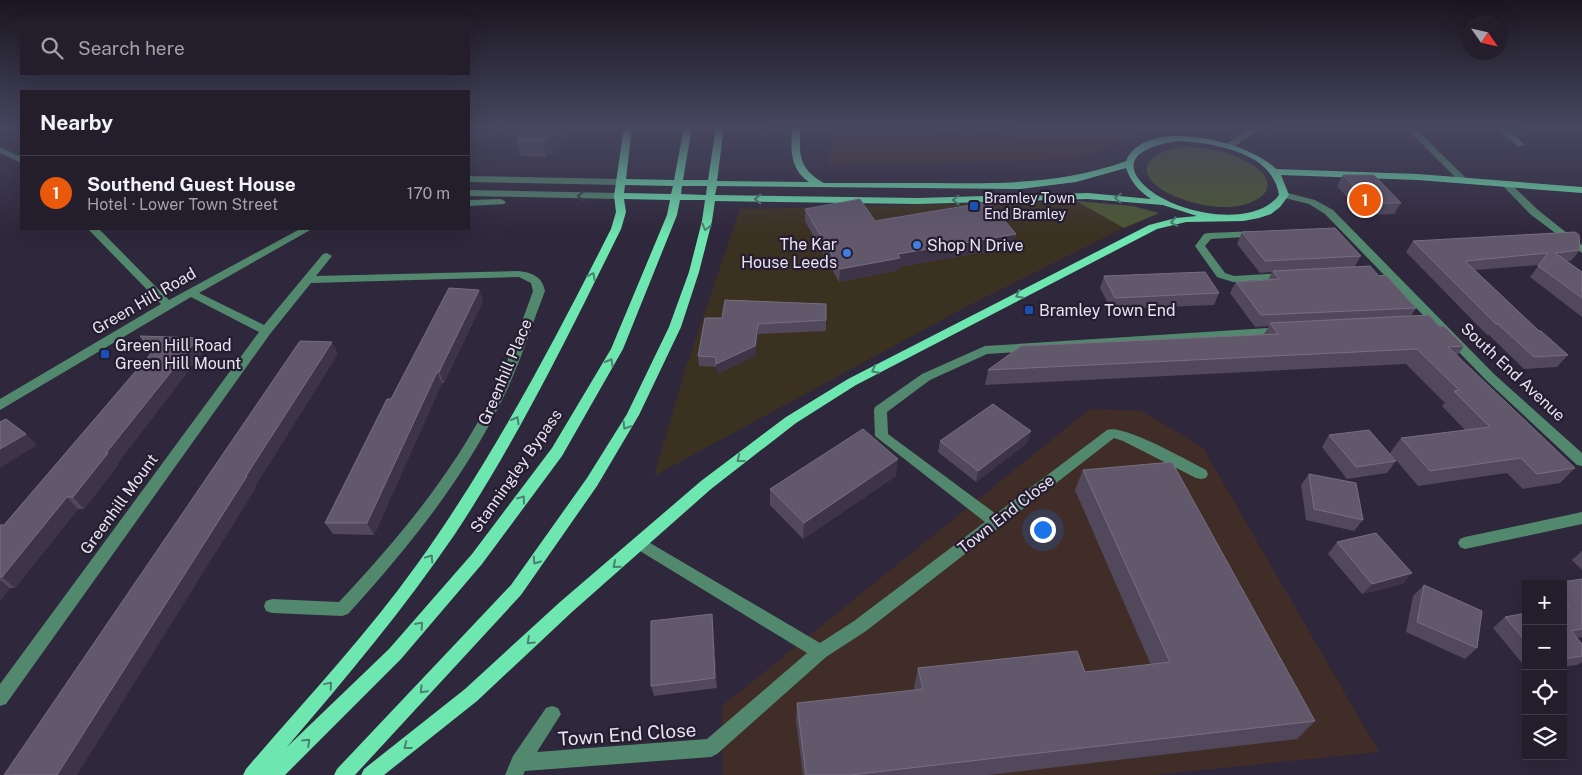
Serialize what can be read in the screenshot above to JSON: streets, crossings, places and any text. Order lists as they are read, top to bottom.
{
  "streets": {
    "main road": ["Stanningley Bypass"],
    "street": [
      "Green Hill Road",
      "Greenhill Place",
      "South End Avenue",
      "Greenhill Mount",
      "Town End Close"
    ]
  },
  "crossings": [
    ["Greenhill Place", "Greenhill Mount"]
  ],
  "places": {
    "transit": ["Bramley Town End Bramley", "Bramley Town End", "Green Hill Road Green Hill Mount"],
    "other": ["Shop N Drive", "The Kar House Leeds"]
  },
  "north": "bottom right",
  "page": {
    "search": "Search here",
    "heading": "Nearby",
    "list": [
      {
        "mark": "1",
        "name": "Southend Guest House",
        "note": "Hotel · Lower Town Street",
        "value": "170 m"
      }
    ],
    "pins": "1",
    "map_buttons": ["+", "−"]
  }
}
